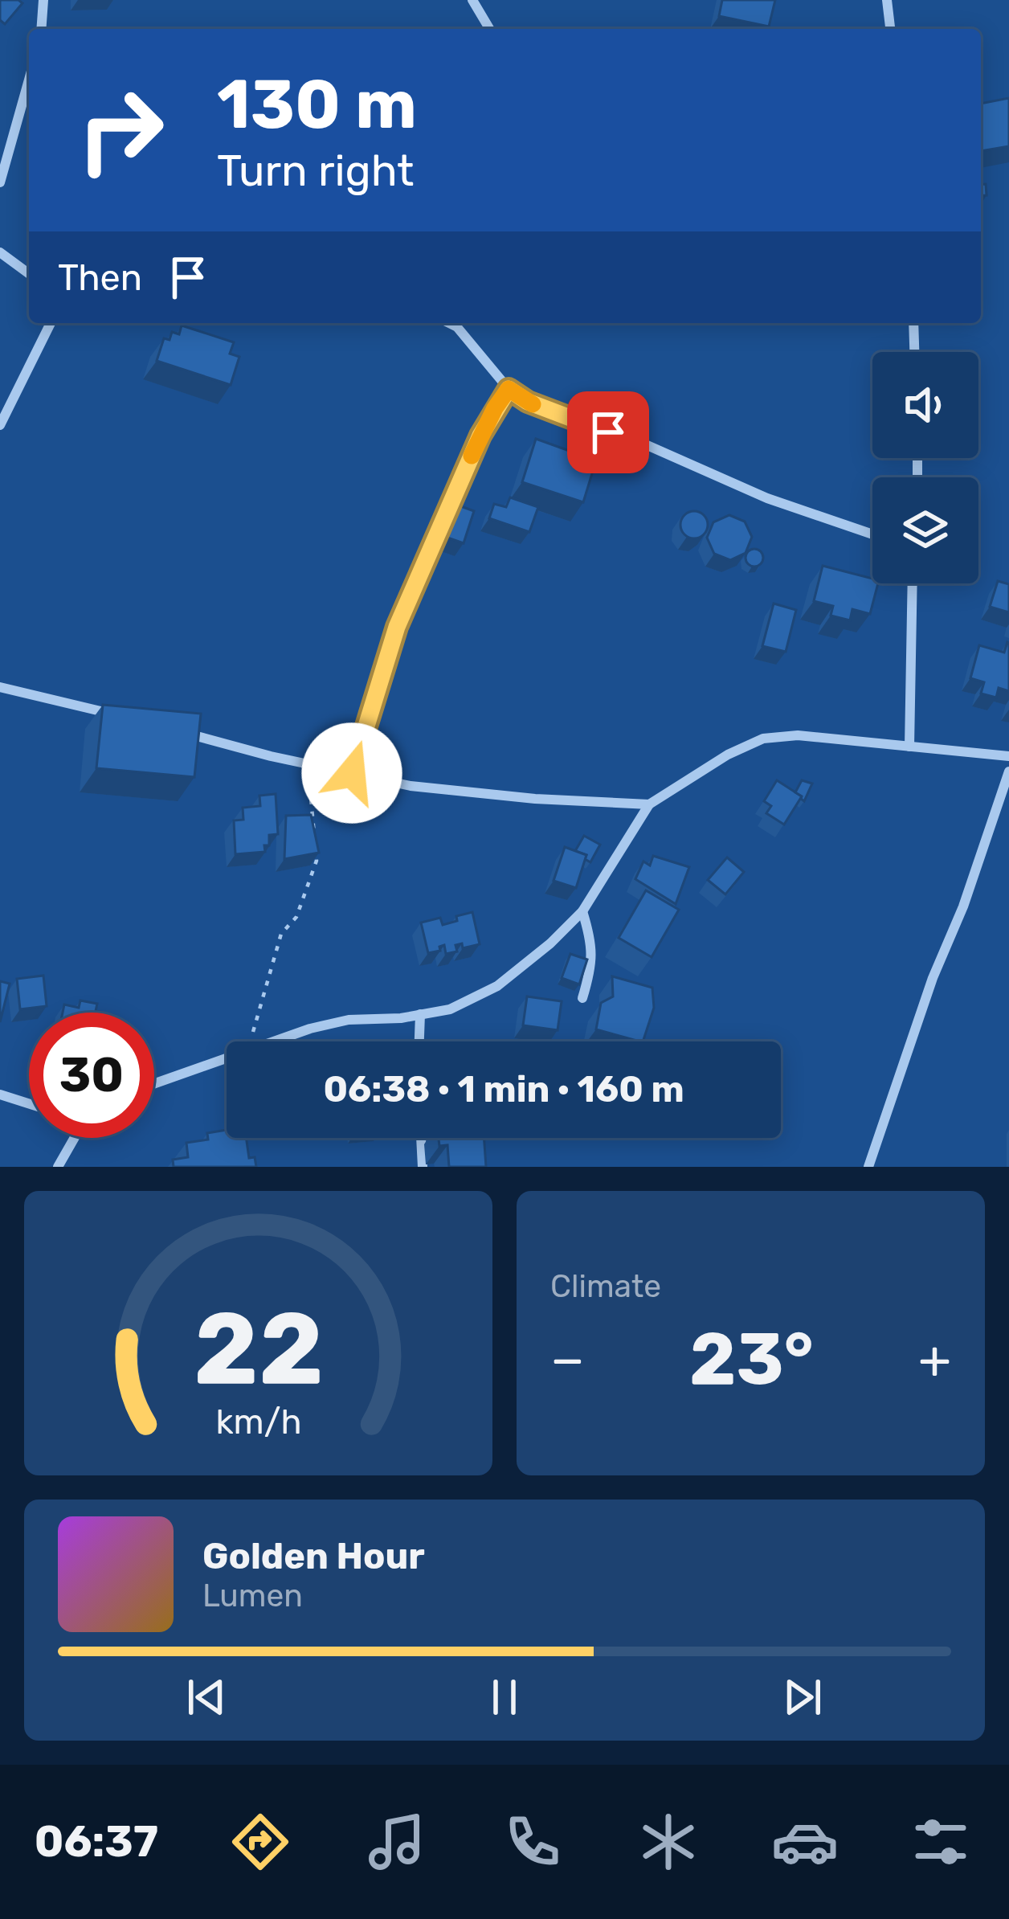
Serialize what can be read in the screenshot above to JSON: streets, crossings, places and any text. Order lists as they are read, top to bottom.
{
  "page": {
    "turn": ["130 m", "Turn right"],
    "then": "Then",
    "limit": "30",
    "trip": "06:38 · 1 min · 160 m",
    "tile": "Climate",
    "heat": ["−", "23°", "+"],
    "song": ["Golden Hour", "Lumen"],
    "tabs": "06:37",
    "gauge": ["22", "km/h"]
  }
}
